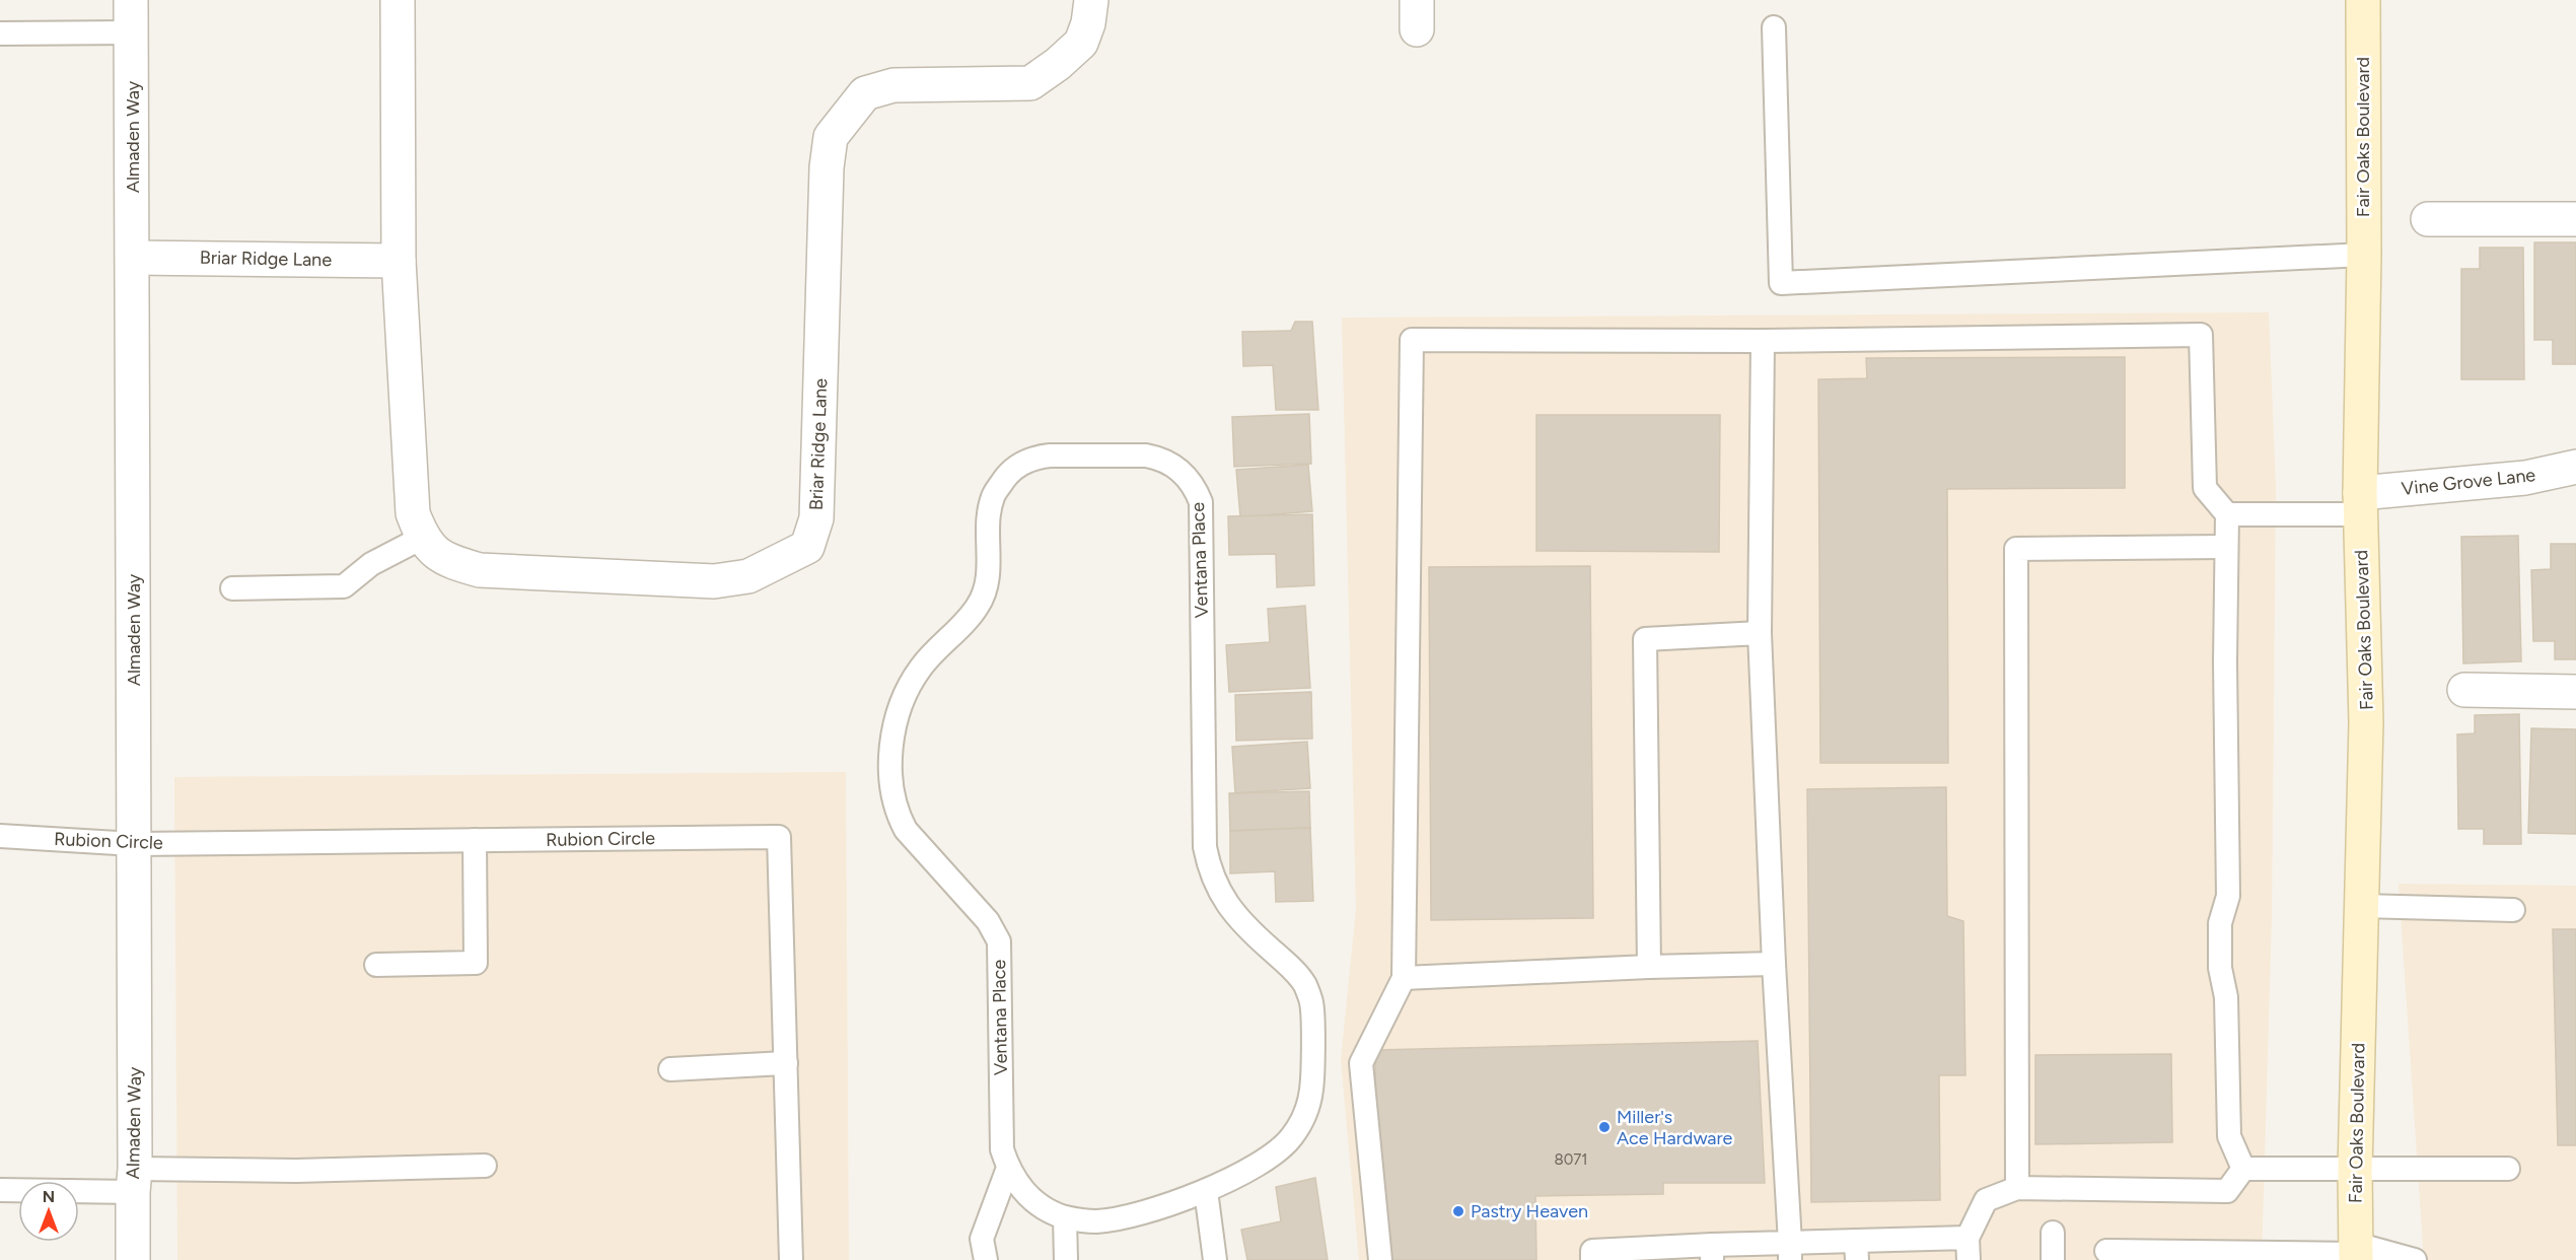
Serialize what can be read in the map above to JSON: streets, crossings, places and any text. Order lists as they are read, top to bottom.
{
  "streets": {
    "main road": ["Fair Oaks Boulevard"],
    "street": ["Almaden Way", "Briar Ridge Lane", "Vine Grove Lane"],
    "lane": ["Ventana Place", "Rubion Circle"]
  },
  "crossings": [
    ["Almaden Way", "Briar Ridge Lane"],
    ["Almaden Way", "Rubion Circle"],
    ["Fair Oaks Boulevard", "Vine Grove Lane"]
  ],
  "places": ["Miller's Ace Hardware", "Pastry Heaven"],
  "house_numbers": ["8071"],
  "north": "top"
}
